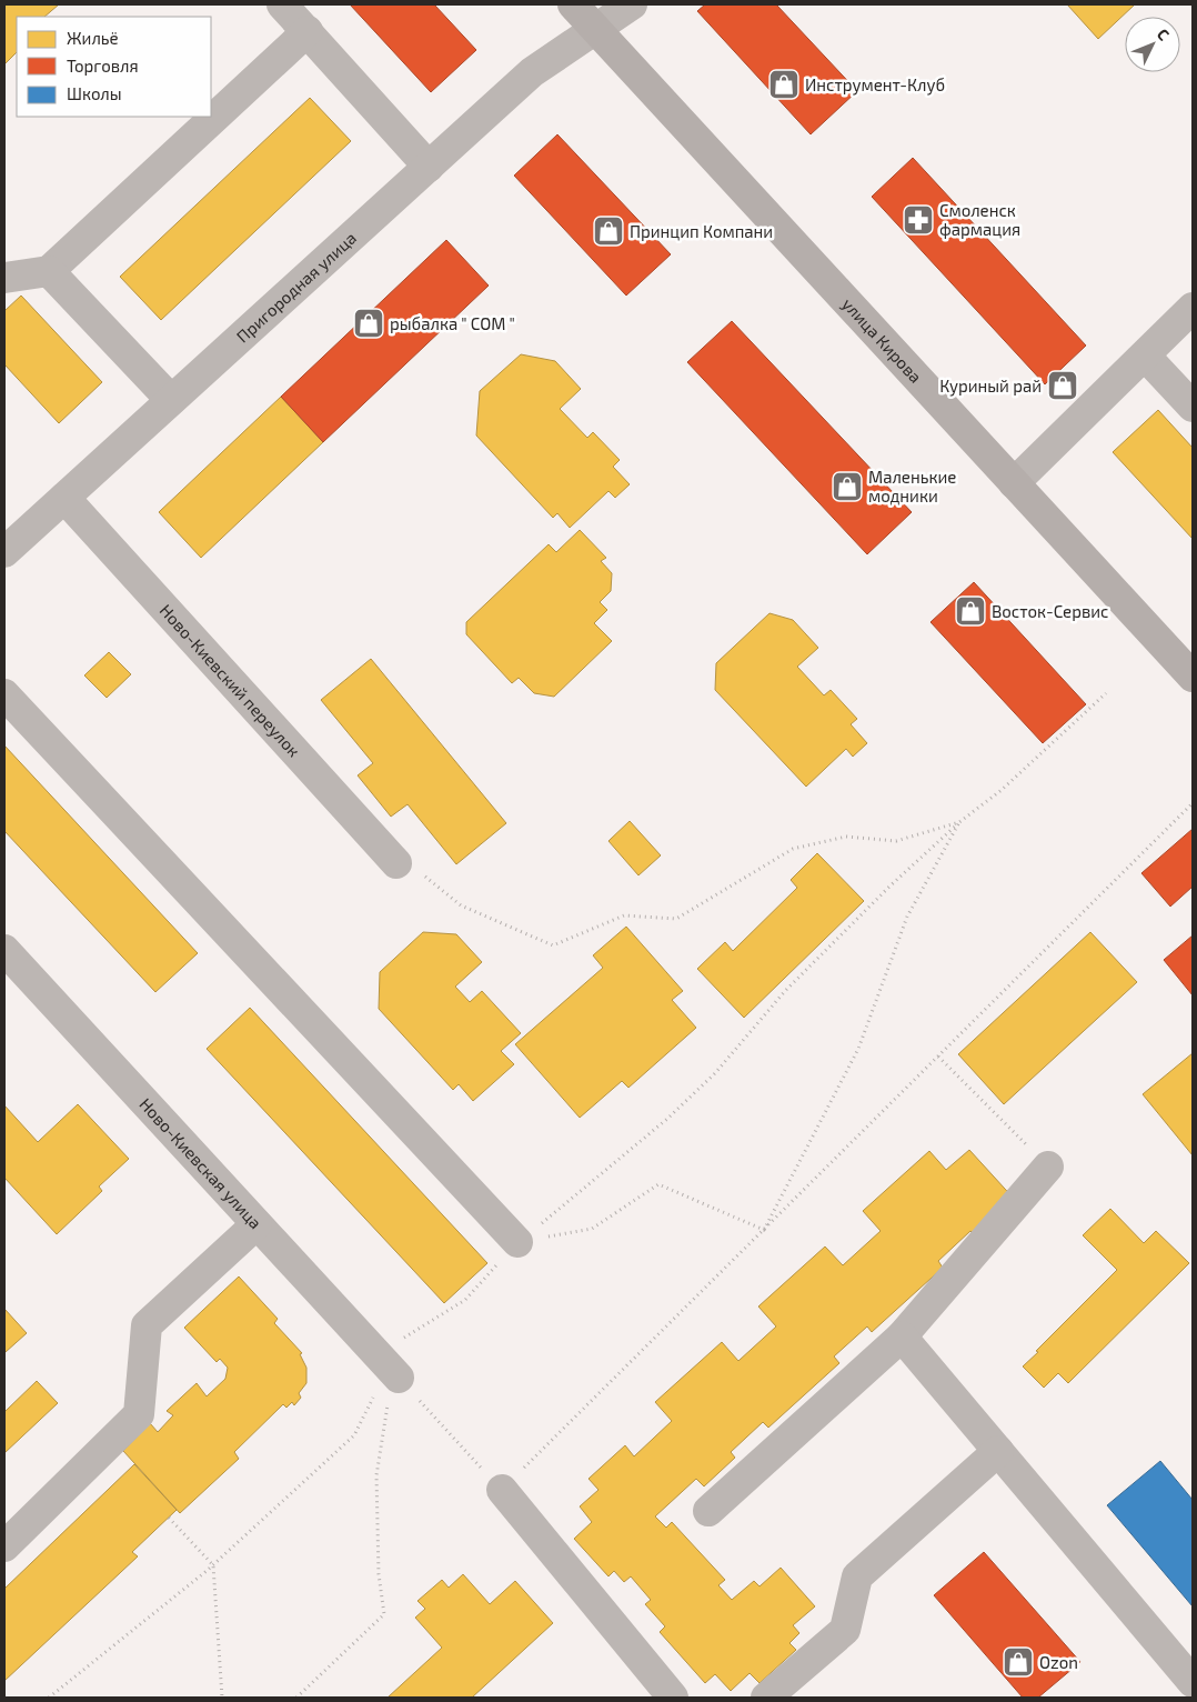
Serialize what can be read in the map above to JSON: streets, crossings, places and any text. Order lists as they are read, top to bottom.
{
  "streets": {
    "main road": ["улица Кирова"],
    "street": ["Пригородная улица", "Ново-Киевский переулок", "Ново-Киевская улица"]
  },
  "crossings": [
    ["Пригородная улица", "улица Кирова"],
    ["Пригородная улица", "Ново-Киевский переулок"]
  ],
  "places": {
    "shop": [
      "Инструмент-Клуб",
      "Принцип Компани",
      "рыбалка \" СОМ \"",
      "Куриный рай",
      "Маленькие модники",
      "Восток-Сервис",
      "Ozon"
    ],
    "pharmacy": ["Смоленск фармация"]
  },
  "legend": ["Жильё", "Торговля", "Школы"],
  "north": "top right"
}
